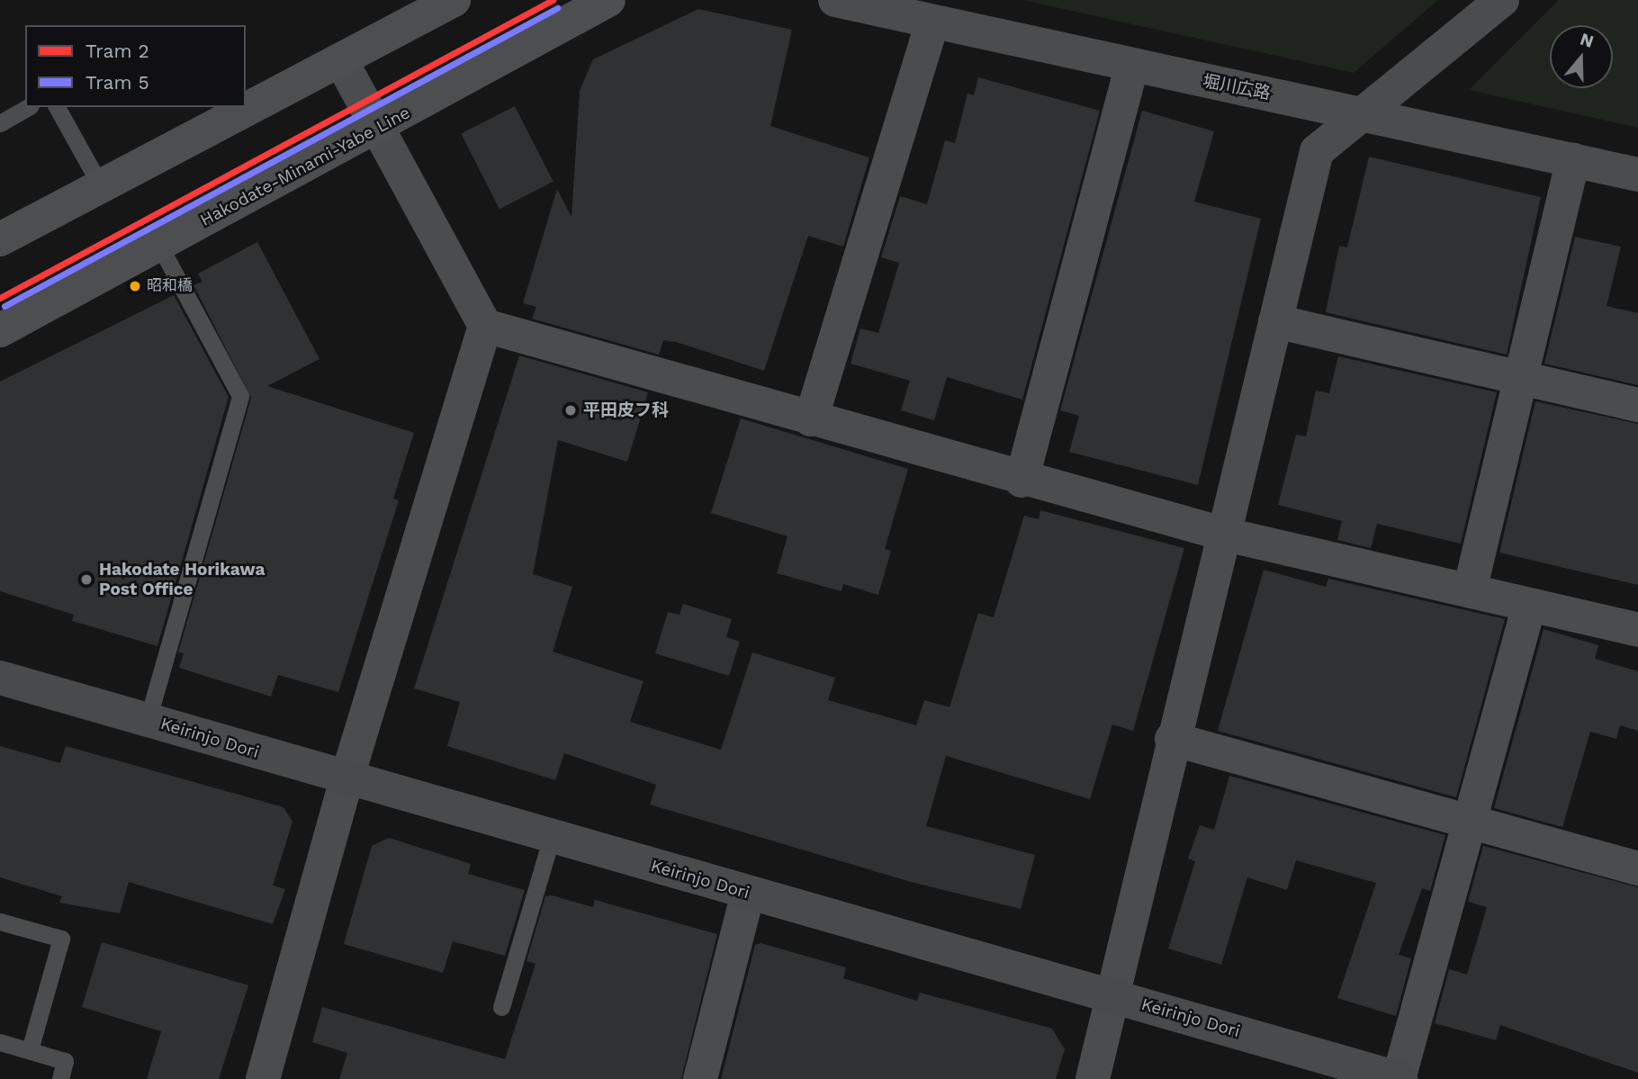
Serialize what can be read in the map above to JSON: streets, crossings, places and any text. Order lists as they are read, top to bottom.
{
  "streets": {
    "main road": ["Hakodate-Minami-Yabe Line"],
    "street": ["堀川広路", "Keirinjo Dori"]
  },
  "places": ["昭和橋", "平田皮フ科", "Hakodate Horikawa Post Office"],
  "lines": ["tram line 2", "tram line 5"],
  "legend": ["Tram 2", "Tram 5"],
  "north": "top"
}
